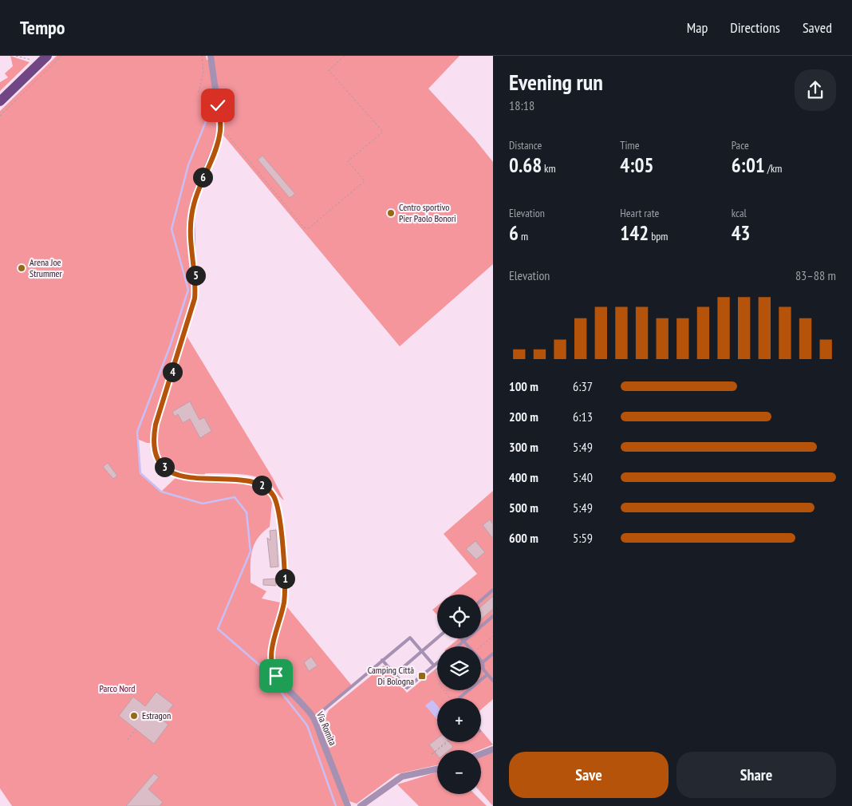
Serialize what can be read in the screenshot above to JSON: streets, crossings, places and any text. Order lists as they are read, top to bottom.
{
  "streets": {
    "street": ["Via Romita"]
  },
  "parks": ["Parco Nord"],
  "places": {
    "other": ["Centro sportivo Pier Paolo Bonori", "Arena Joe Strummer", "Estragon"],
    "transit": ["Camping Città Di Bologna"]
  },
  "page": {
    "header": "Tempo",
    "nav": ["Map", "Directions", "Saved"],
    "heading": ["Evening run", "18:18"],
    "stats": [
      ["Distance", "0.68 km"],
      ["Time", "4:05"],
      ["Pace", "6:01 /km"],
      ["Elevation", "6 m"],
      ["Heart rate", "142 bpm"],
      ["kcal", "43"]
    ],
    "pins": [
      "6",
      "5",
      "4",
      "3",
      "2",
      "1"
    ],
    "chart": ["Elevation", "83–88 m"],
    "list": [
      {
        "name": "100 m",
        "note": "6:37"
      },
      {
        "name": "200 m",
        "note": "6:13"
      },
      {
        "name": "300 m",
        "note": "5:49"
      },
      {
        "name": "400 m",
        "note": "5:40"
      },
      {
        "name": "500 m",
        "note": "5:49"
      },
      {
        "name": "600 m",
        "note": "5:59"
      }
    ],
    "map_buttons": ["+", "−"],
    "buttons": ["Save", "Share"]
  }
}
